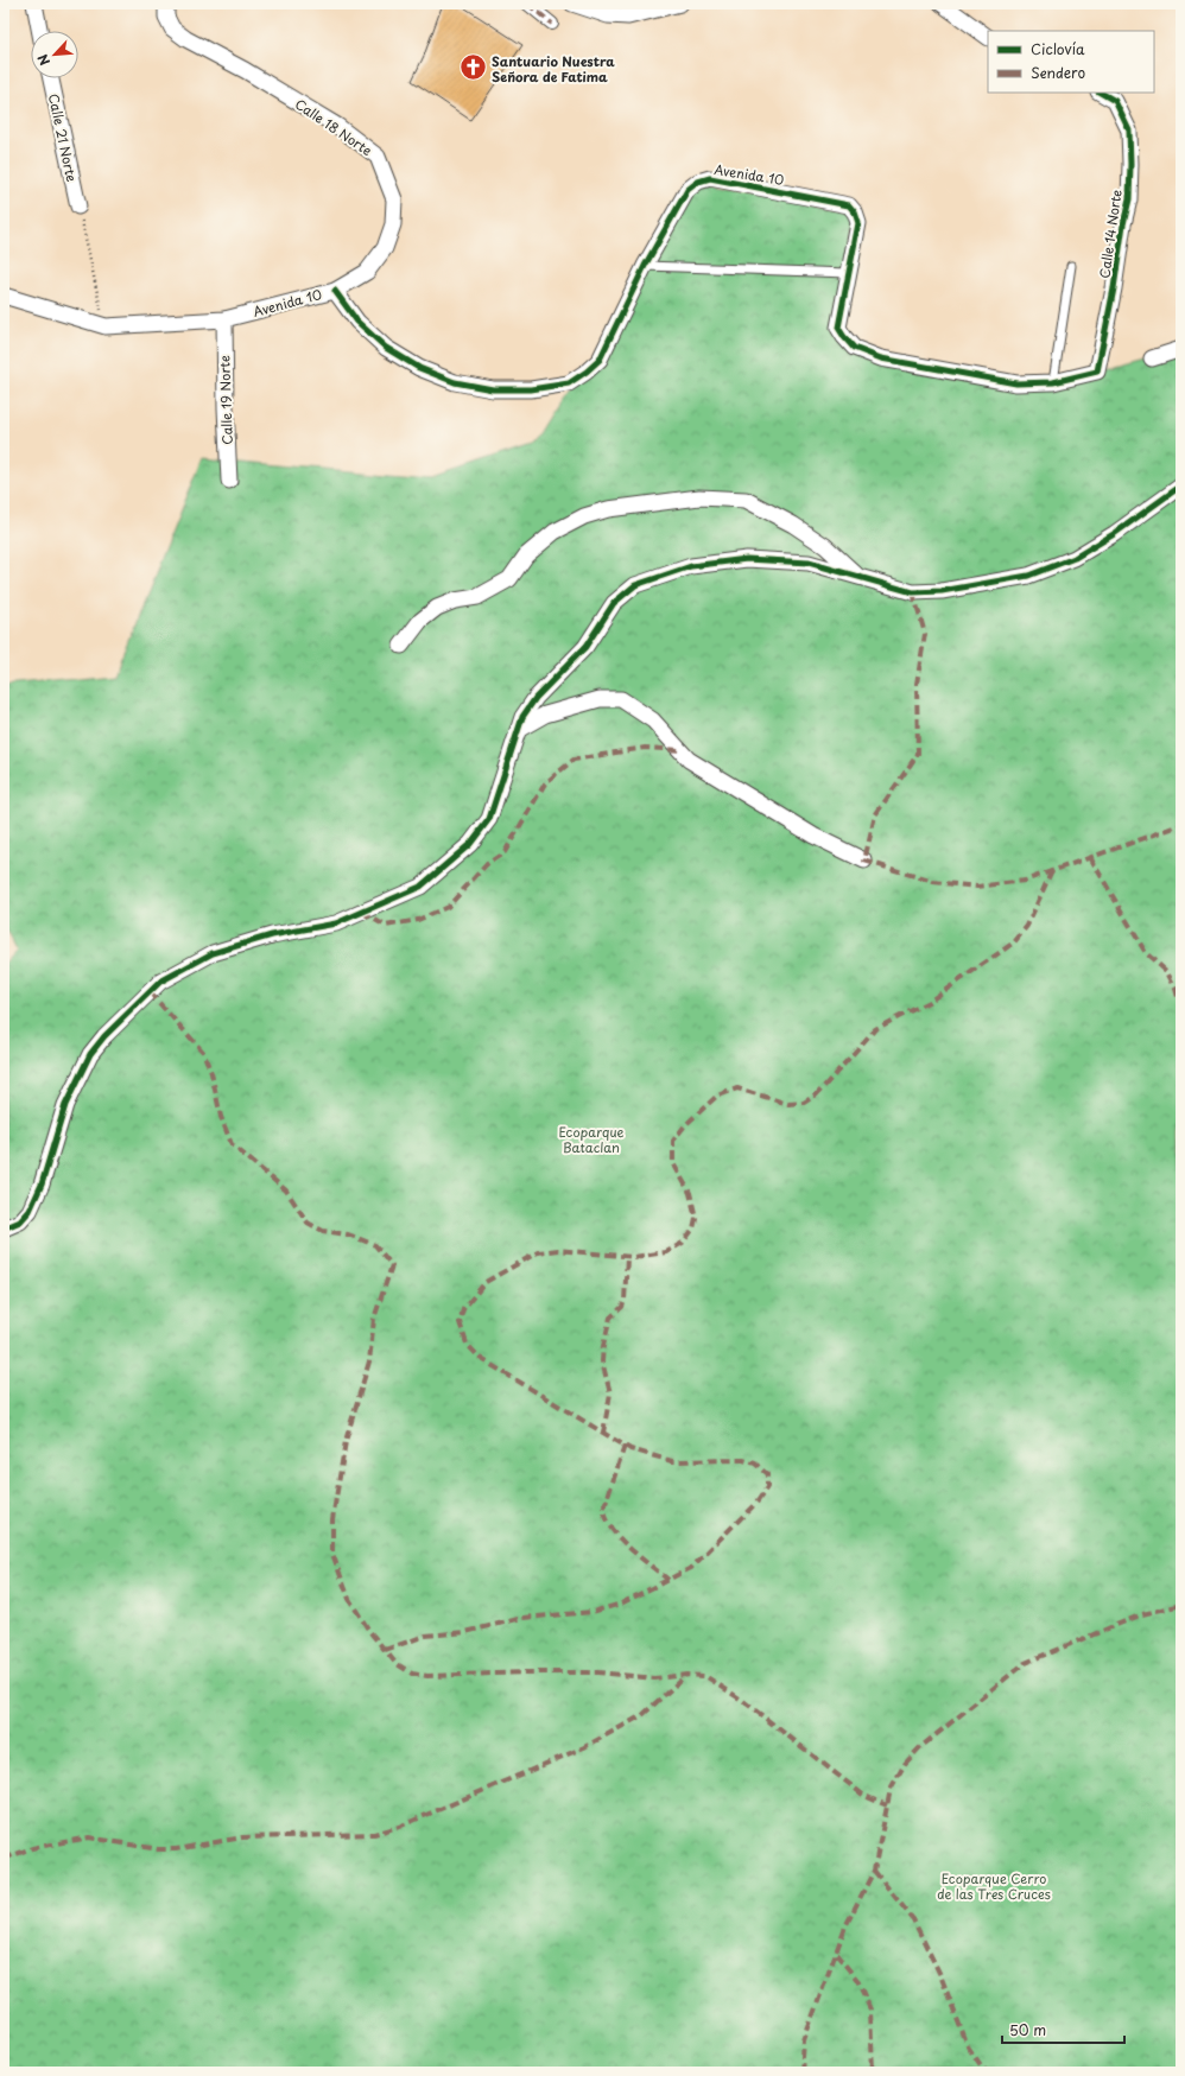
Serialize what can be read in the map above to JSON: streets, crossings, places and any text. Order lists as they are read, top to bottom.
{
  "streets": {
    "street": [
      "Calle 18 Norte",
      "Calle 21 Norte",
      "Avenida 10",
      "Calle 14 Norte",
      "Calle 19 Norte"
    ]
  },
  "crossings": [
    ["Calle 18 Norte", "Avenida 10"],
    ["Avenida 10", "Calle 14 Norte"],
    ["Avenida 10", "Calle 19 Norte"]
  ],
  "parks": ["Ecoparque Bataclan", "Ecoparque Cerro de las Tres Cruces"],
  "places": {
    "church": ["Santuario Nuestra Señora de Fatima"]
  },
  "legend": ["Ciclovía", "Sendero"],
  "scale_bar": "50 m",
  "north": "bottom left"
}
